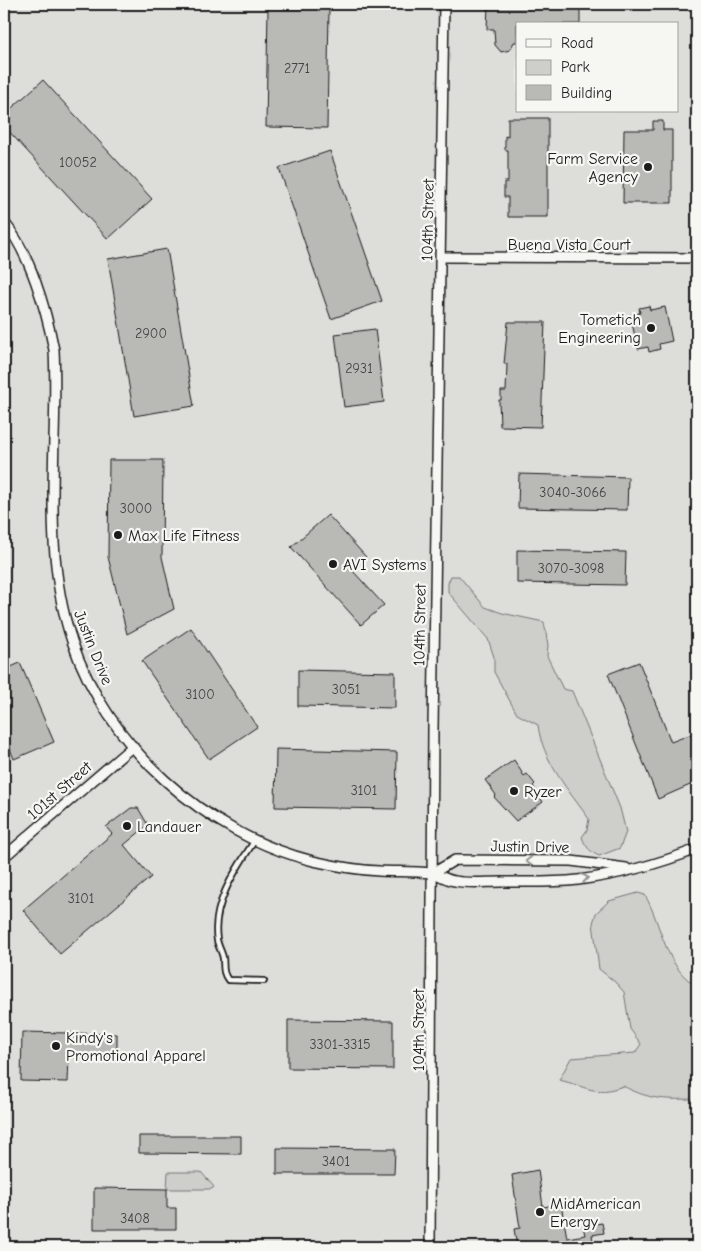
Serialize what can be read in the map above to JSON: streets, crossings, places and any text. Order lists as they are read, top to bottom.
{
  "streets": {
    "street": [
      "104th Street",
      "Buena Vista Court",
      "Justin Drive",
      "101st Street"
    ]
  },
  "crossings": [
    ["104th Street", "Buena Vista Court"],
    ["104th Street", "Justin Drive"],
    ["Justin Drive", "101st Street"]
  ],
  "places": [
    "Farm Service Agency",
    "Tometich Engineering",
    "Max Life Fitness",
    "AVI Systems",
    "Ryzer",
    "Landauer",
    "Kindy's Promotional Apparel",
    "MidAmerican Energy"
  ],
  "house_numbers": [
    "2771",
    "10052",
    "2900",
    "2931",
    "3040-3066",
    "3000",
    "3070-3098",
    "3051",
    "3100",
    "3101",
    "3101",
    "3301-3315",
    "3401",
    "3408"
  ],
  "legend": ["Road", "Park", "Building"]
}
